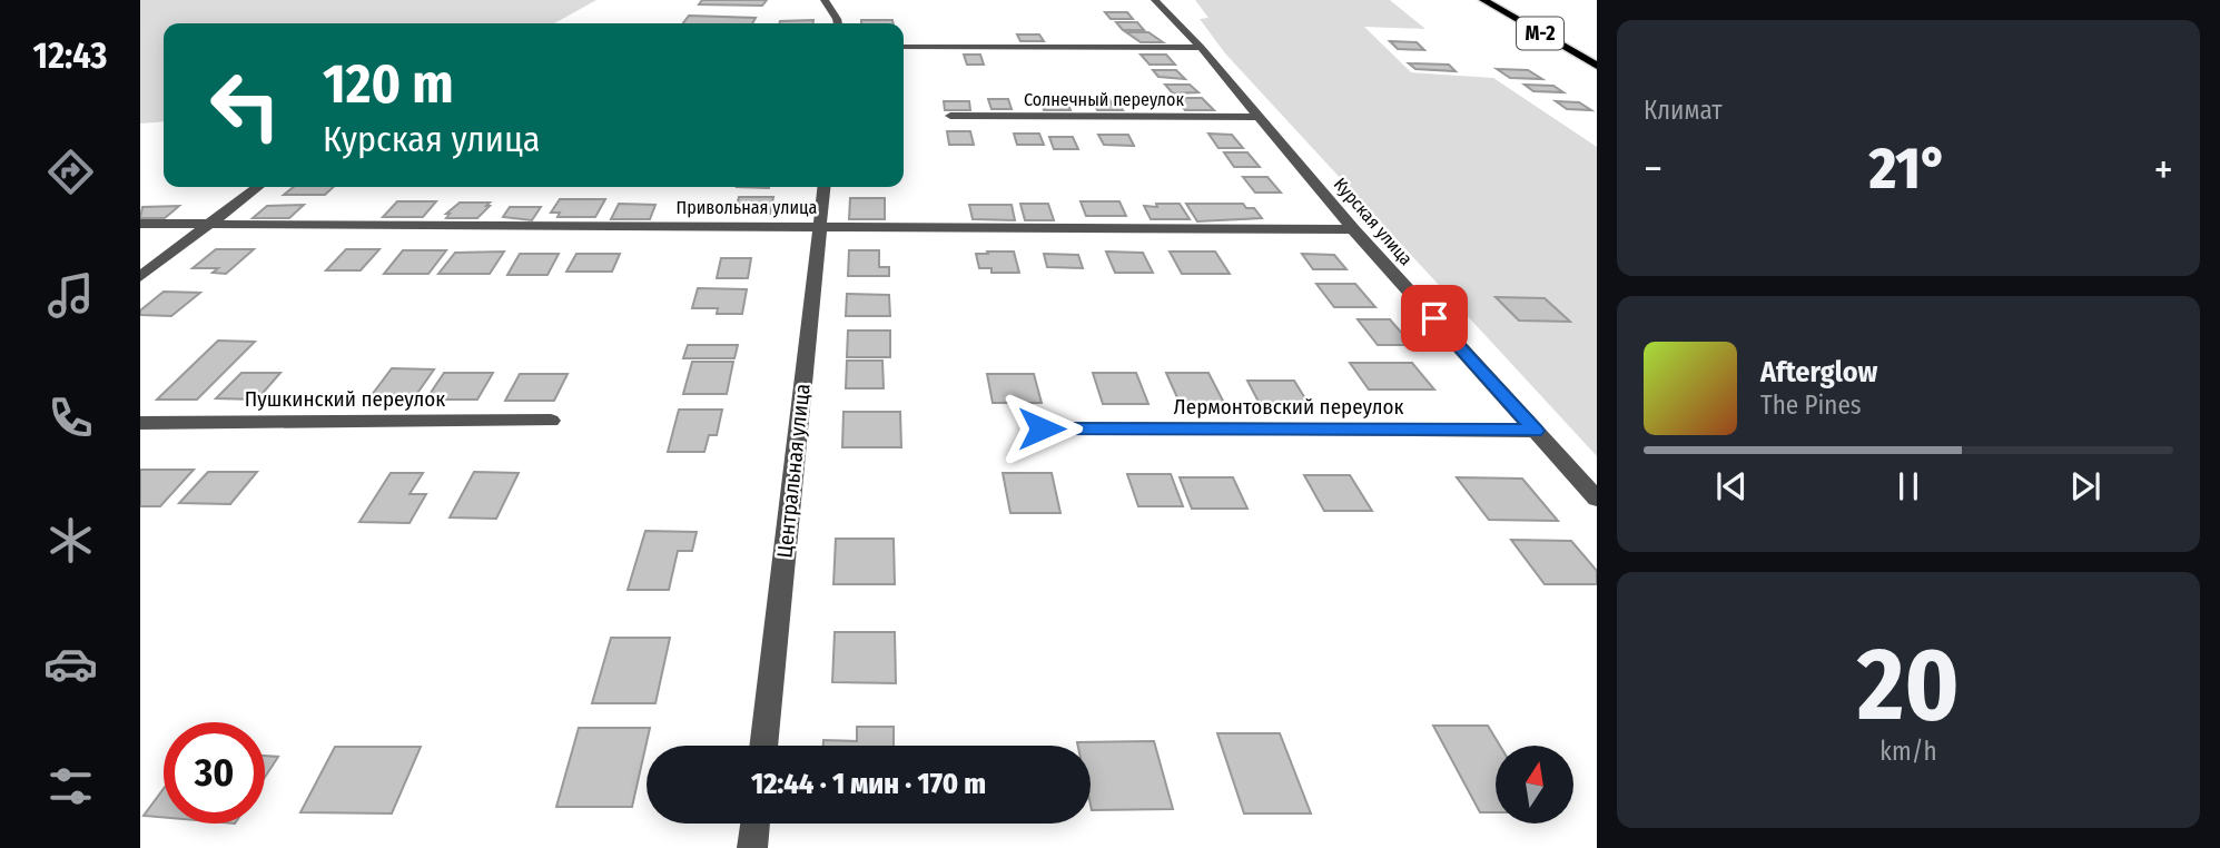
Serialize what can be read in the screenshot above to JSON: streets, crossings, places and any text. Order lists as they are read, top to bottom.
{
  "streets": {
    "highway": ["М-2"],
    "street": [
      "Солнечный переулок",
      "Привольная улица",
      "Курская улица",
      "Пушкинский переулок",
      "Лермонтовский переулок",
      "Центральная улица"
    ]
  },
  "crossings": [
    ["Солнечный переулок", "Курская улица"],
    ["Привольная улица", "Курская улица"],
    ["Привольная улица", "Центральная улица"],
    ["Курская улица", "Лермонтовский переулок"]
  ],
  "north": "top",
  "page": {
    "tabs": "12:43",
    "tile": [
      "Климат",
      ["20", "km/h"]
    ],
    "turn": ["120 m", "Курская улица"],
    "heat": ["−", "21°", "+"],
    "song": ["Afterglow", "The Pines"],
    "limit": "30",
    "trip": "12:44 · 1 мин · 170 m"
  }
}
